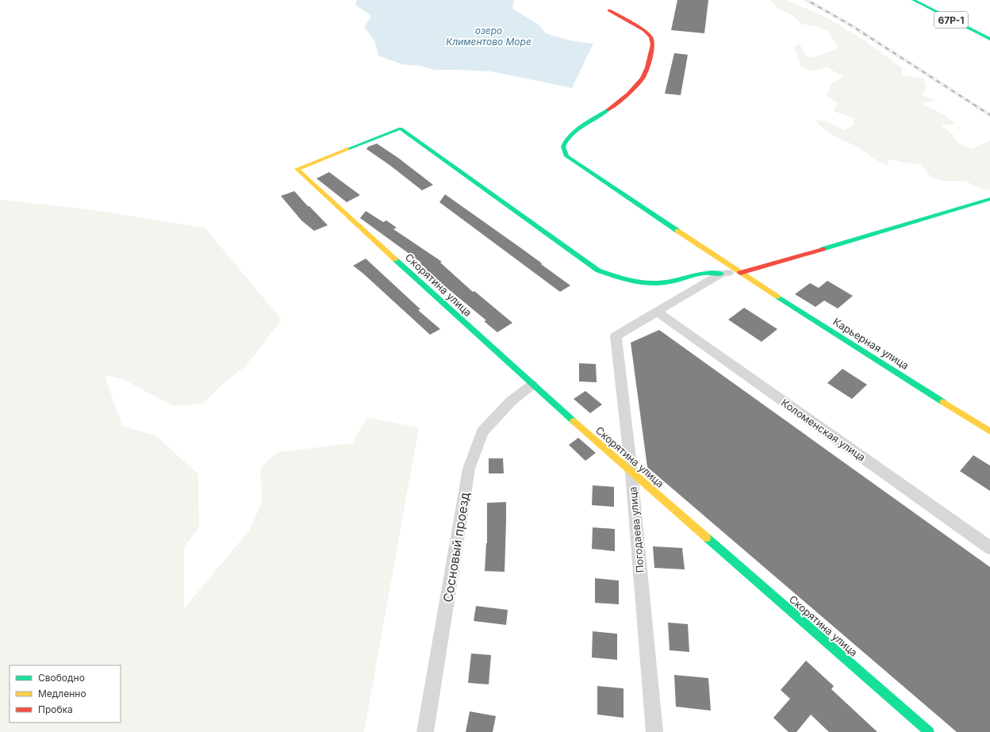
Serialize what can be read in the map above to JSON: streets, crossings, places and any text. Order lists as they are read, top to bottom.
{
  "streets": {
    "street": [
      "67Р-1",
      "Скорятина улица",
      "Карьерная улица",
      "Коломенская улица",
      "Погодаева улица",
      "Сосновый проезд"
    ]
  },
  "crossings": [
    ["Скорятина улица", "Погодаева улица"],
    ["Скорятина улица", "Сосновый проезд"],
    ["Карьерная улица", "Погодаева улица"],
    ["Коломенская улица", "Погодаева улица"]
  ],
  "water": ["озеро Климентово Море"],
  "legend": ["Свободно", "Медленно", "Пробка"]
}
